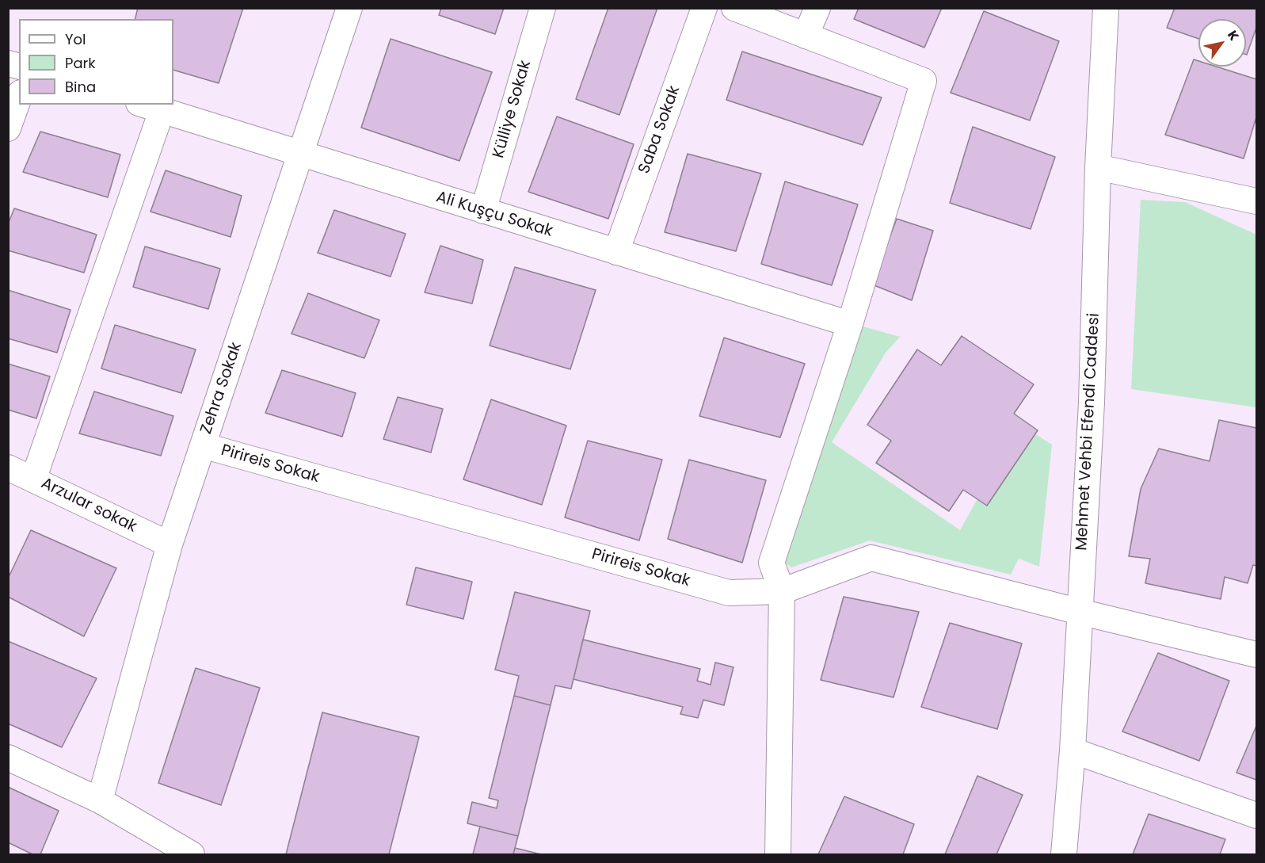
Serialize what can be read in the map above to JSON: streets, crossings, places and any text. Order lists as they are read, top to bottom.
{
  "streets": {
    "street": [
      "Külliye Sokak",
      "Saba Sokak",
      "Ali Kuşçu Sokak",
      "Zehra Sokak",
      "Mehmet Vehbi Efendi Caddesi",
      "Pirireis Sokak",
      "Arzular sokak"
    ]
  },
  "crossings": [
    ["Külliye Sokak", "Ali Kuşçu Sokak"],
    ["Saba Sokak", "Ali Kuşçu Sokak"],
    ["Ali Kuşçu Sokak", "Zehra Sokak"],
    ["Zehra Sokak", "Pirireis Sokak"],
    ["Zehra Sokak", "Arzular sokak"],
    ["Mehmet Vehbi Efendi Caddesi", "Pirireis Sokak"]
  ],
  "legend": ["Yol", "Park", "Bina"],
  "north": "top right"
}
